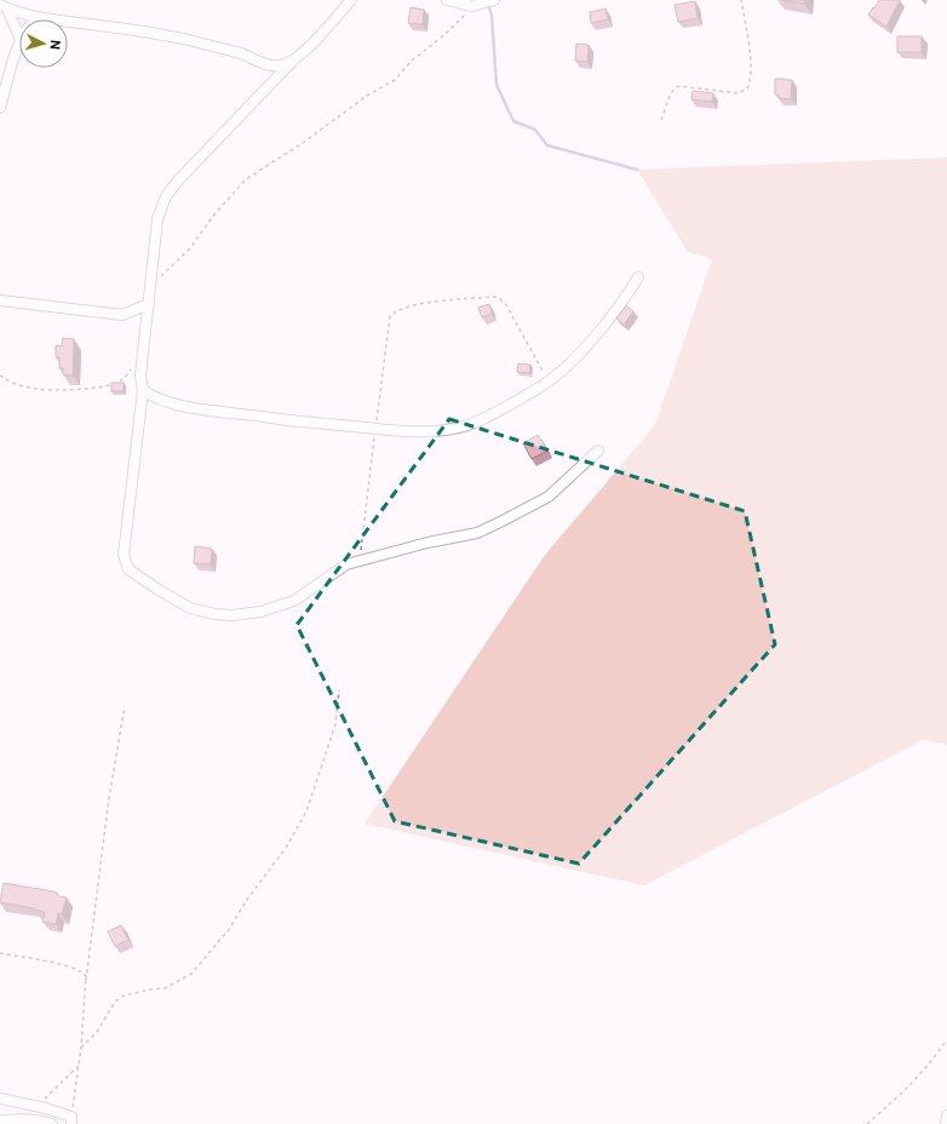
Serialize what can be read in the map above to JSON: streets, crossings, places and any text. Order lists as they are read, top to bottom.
{
  "north": "right"
}
